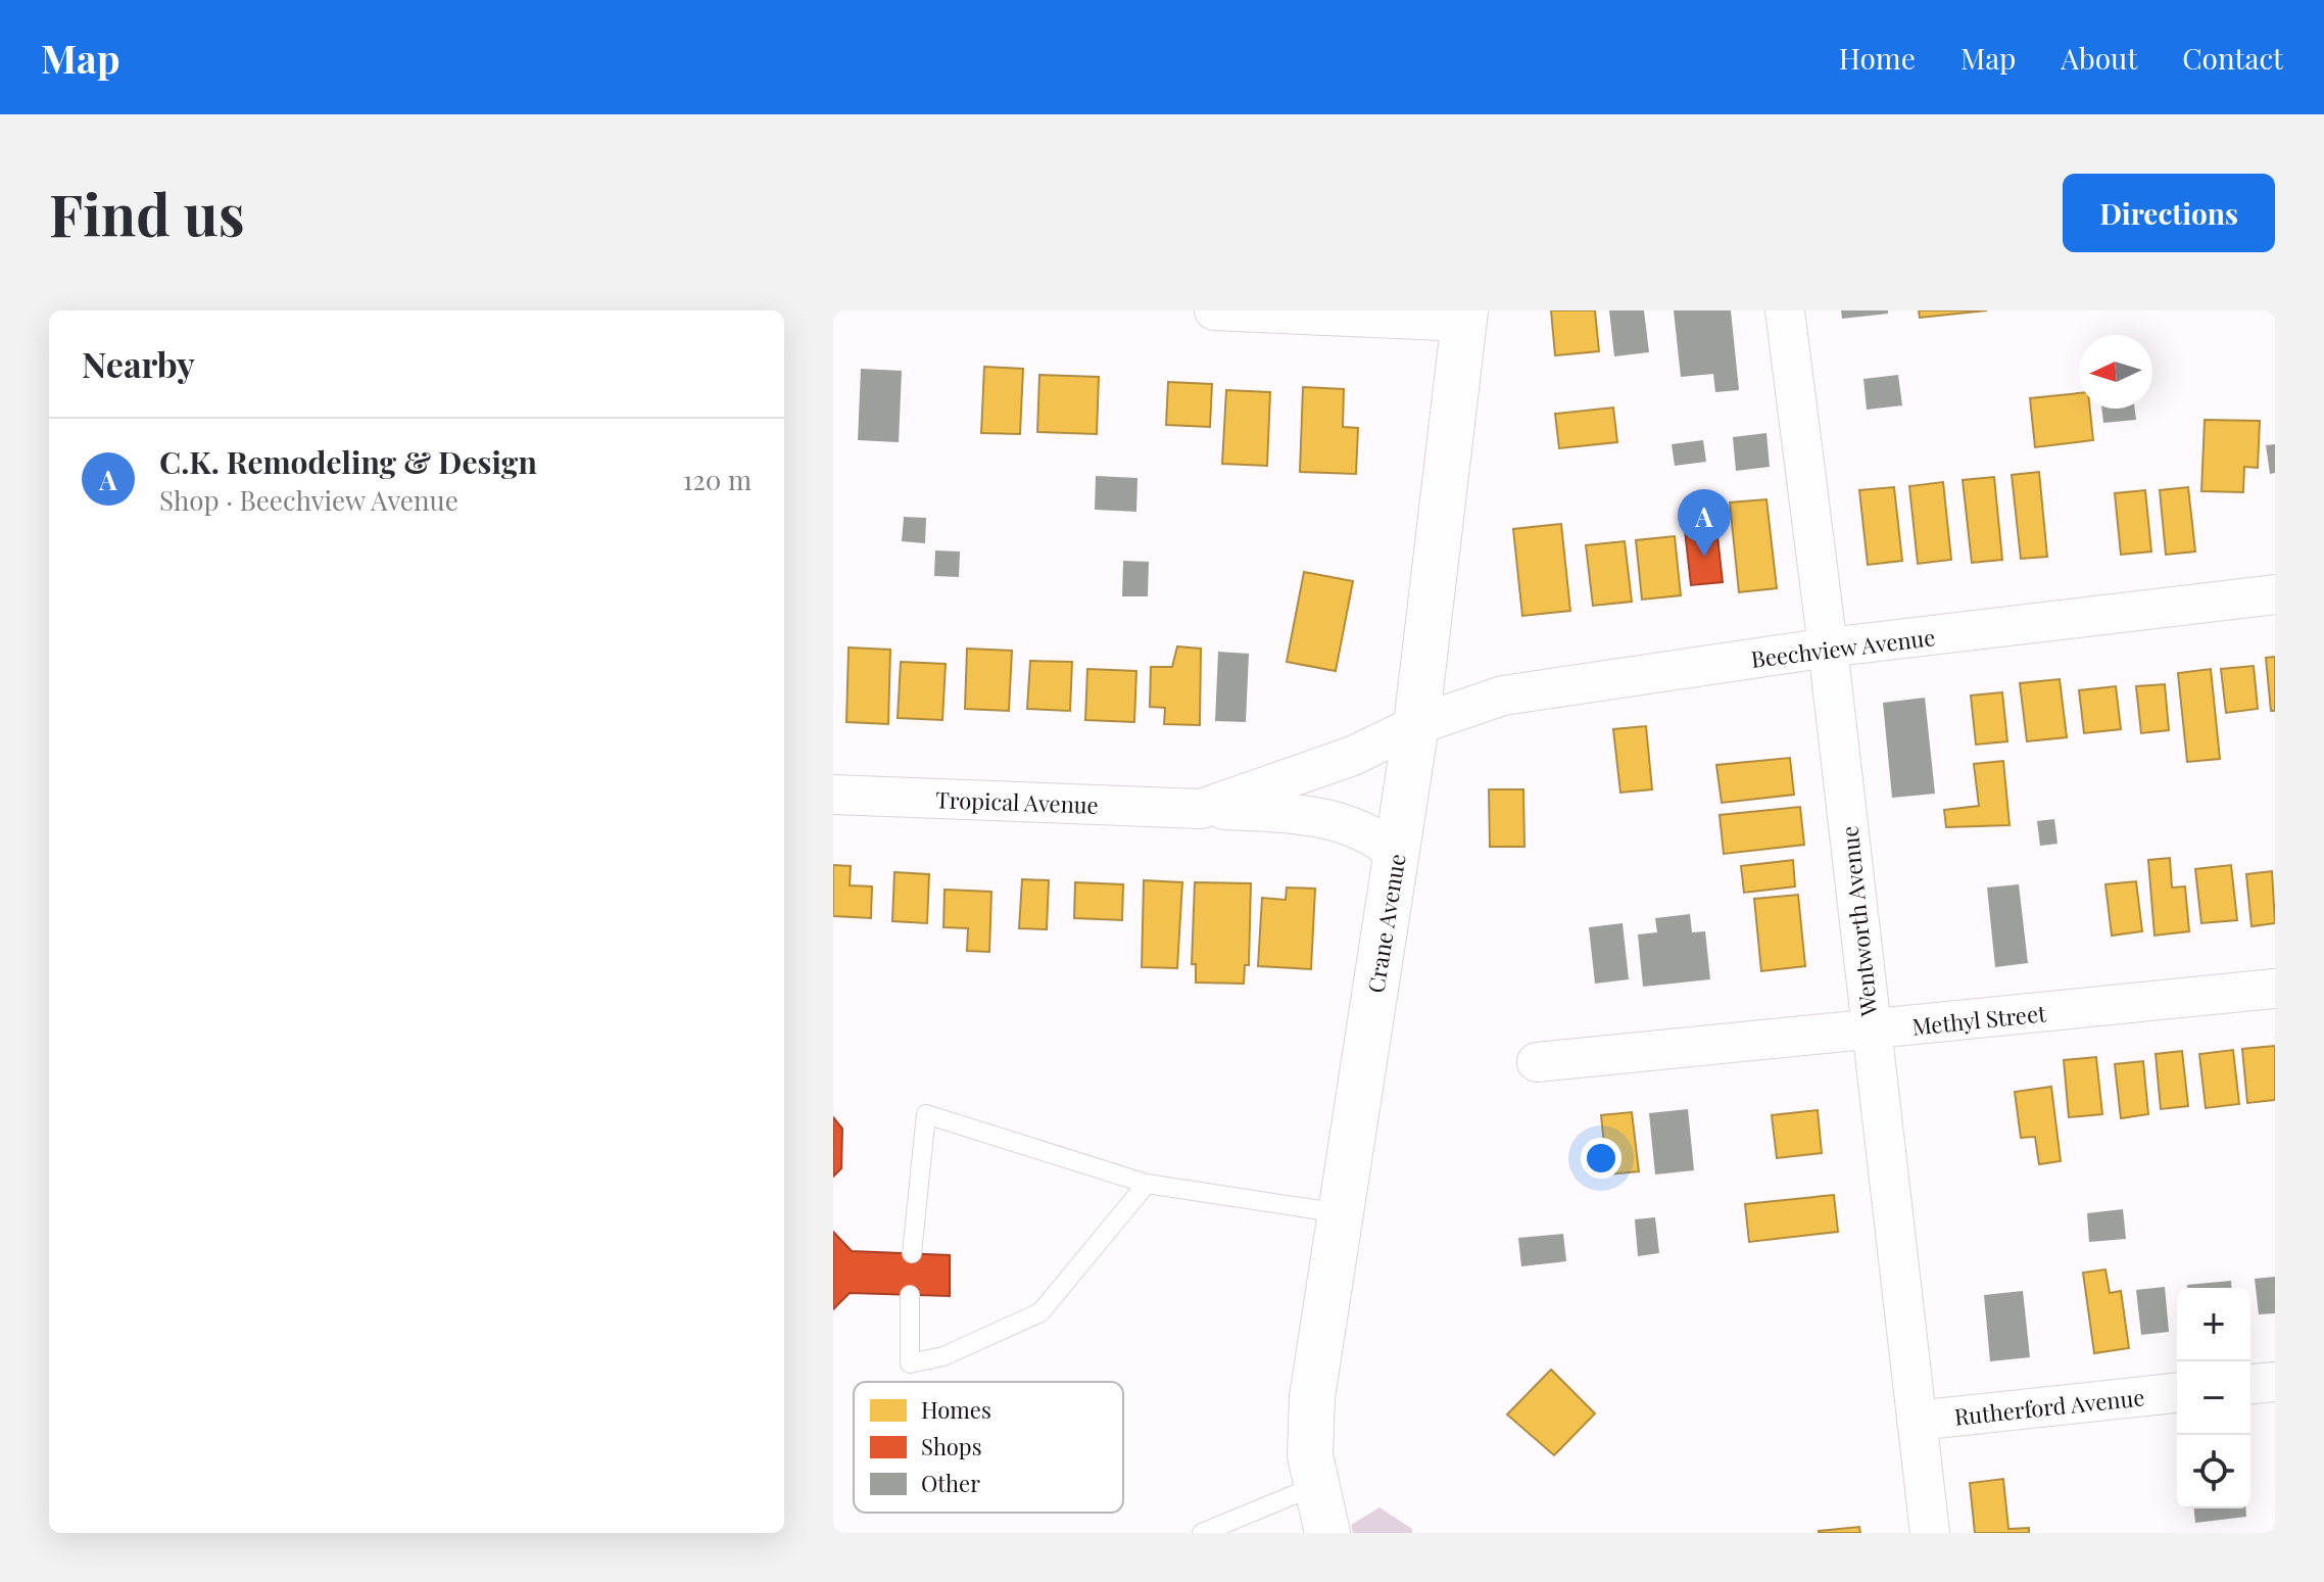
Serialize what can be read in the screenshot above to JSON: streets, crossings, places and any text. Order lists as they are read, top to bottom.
{
  "streets": {
    "street": [
      "Beechview Avenue",
      "Tropical Avenue",
      "Wentworth Avenue",
      "Crane Avenue",
      "Methyl Street",
      "Rutherford Avenue"
    ]
  },
  "crossings": [
    ["Beechview Avenue", "Tropical Avenue"],
    ["Beechview Avenue", "Wentworth Avenue"],
    ["Beechview Avenue", "Crane Avenue"],
    ["Tropical Avenue", "Crane Avenue"],
    ["Wentworth Avenue", "Methyl Street"],
    ["Wentworth Avenue", "Rutherford Avenue"]
  ],
  "legend": ["Homes", "Shops", "Other"],
  "north": "left",
  "page": {
    "header": "Map",
    "nav": [
      "Home",
      "Map",
      "About",
      "Contact"
    ],
    "buttons": "Directions",
    "title": "Find us",
    "heading": "Nearby",
    "list": [
      {
        "mark": "A",
        "name": "C.K. Remodeling & Design",
        "note": "Shop · Beechview Avenue",
        "value": "120 m"
      }
    ],
    "pins": "A",
    "map_buttons": ["+", "−"]
  }
}
